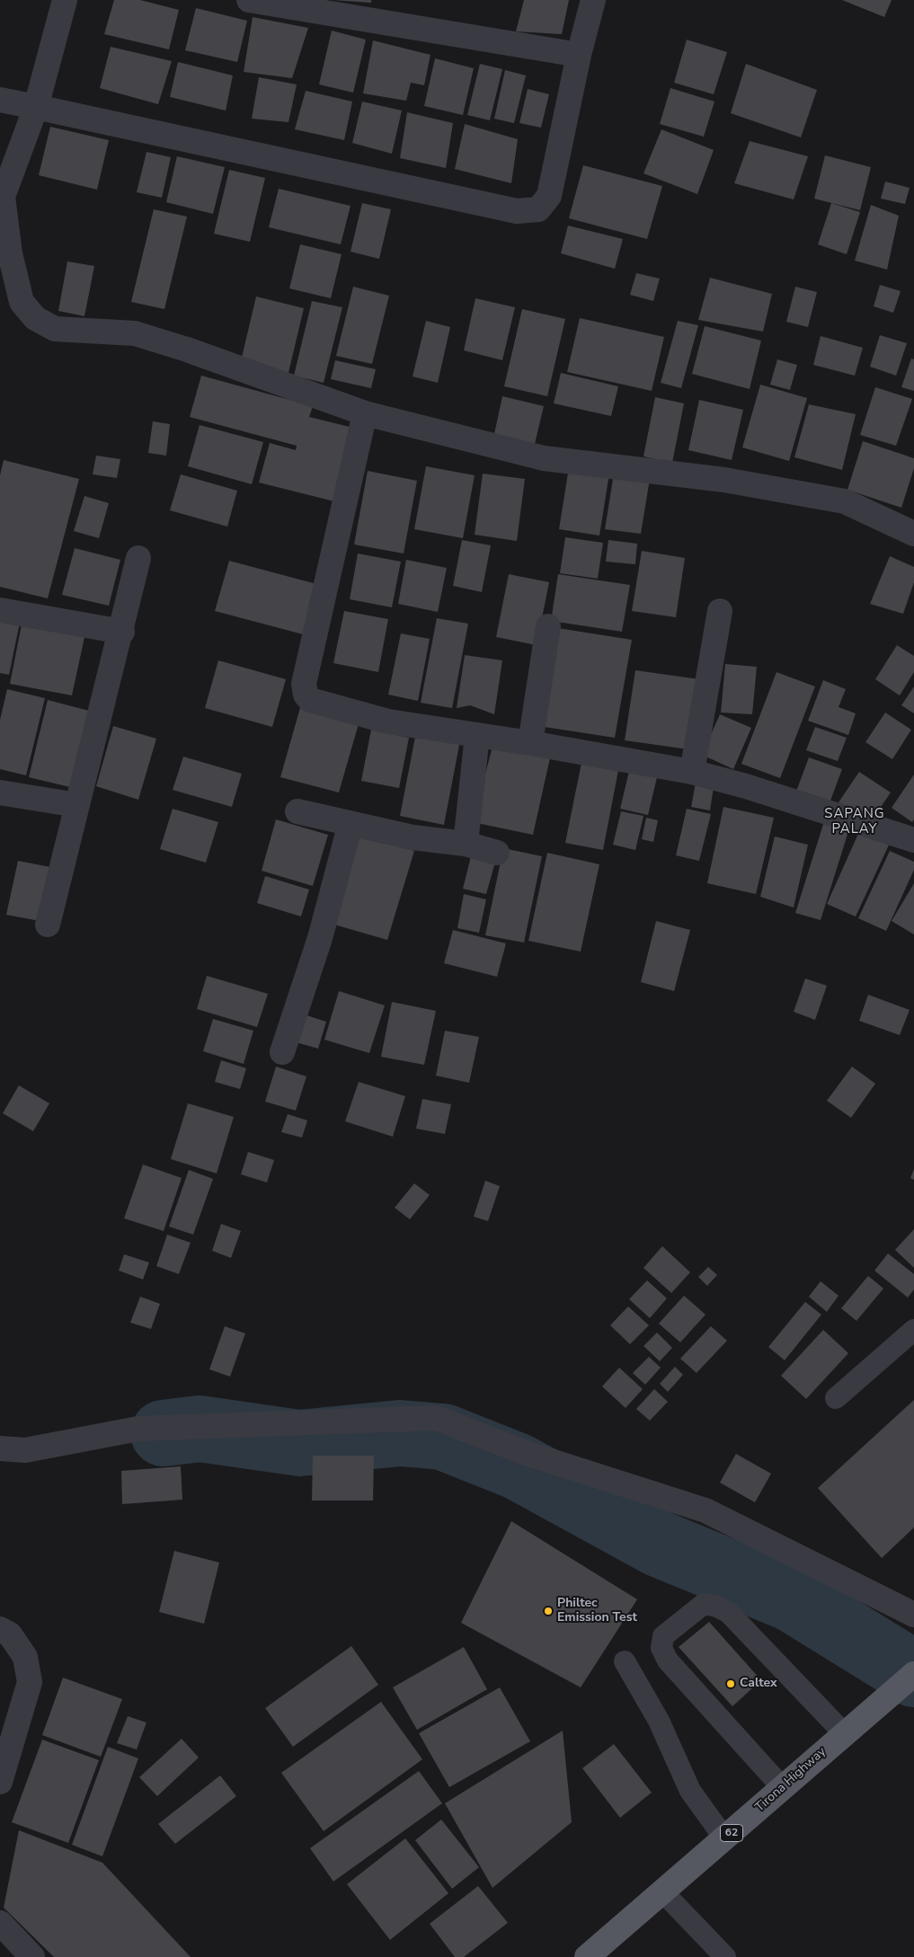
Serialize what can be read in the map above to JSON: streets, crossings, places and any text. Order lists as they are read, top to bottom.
{
  "streets": {
    "main road": ["Tirona Highway", "62"]
  },
  "districts": ["SAPANG PALAY"],
  "places": ["Philtec Emission Test", "Caltex"]
}
